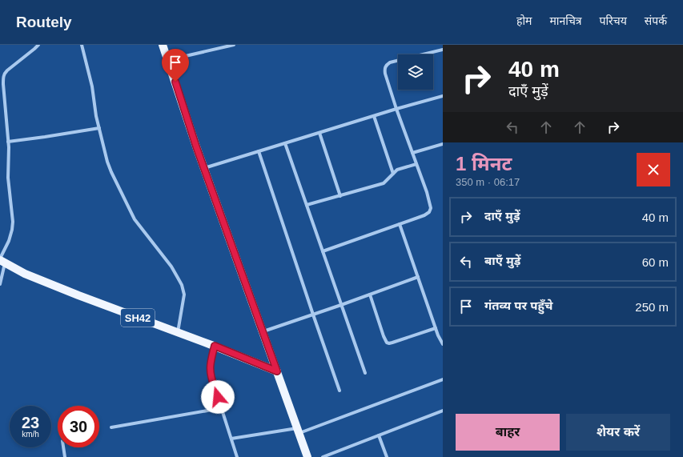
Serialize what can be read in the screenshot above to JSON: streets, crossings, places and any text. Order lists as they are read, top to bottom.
{
  "streets": {
    "main road": ["SH42"]
  },
  "page": {
    "header": "Routely",
    "nav": [
      "होम",
      "मानचित्र",
      "परिचय",
      "संपर्क"
    ],
    "turn": ["40 m", "दाएँ मुड़ें"],
    "heading": ["1 मिनट", "350 m · 06:17"],
    "list": [
      {
        "name": "दाएँ मुड़ें",
        "value": "40 m"
      },
      {
        "name": "बाएँ मुड़ें",
        "value": "60 m"
      },
      {
        "name": "गंतव्य पर पहुँचे",
        "value": "250 m"
      }
    ],
    "speed": "23 km/h",
    "limit": "30",
    "buttons": ["बाहर", "शेयर करें"]
  }
}
